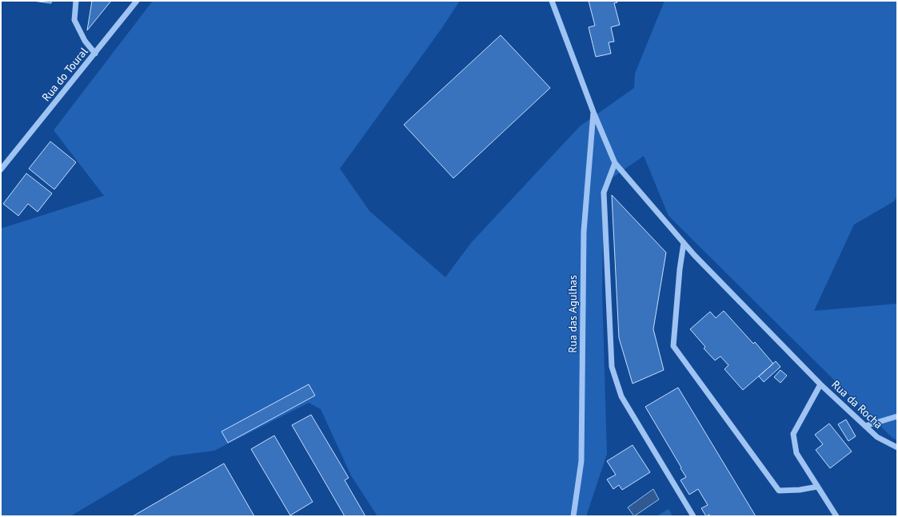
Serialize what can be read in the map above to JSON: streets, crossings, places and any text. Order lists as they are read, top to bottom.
{
  "streets": {
    "street": ["Rua do Toural", "Rua das Agulhas", "Rua da Rocha"]
  },
  "crossings": [
    ["Rua das Agulhas", "Rua da Rocha"]
  ]
}
